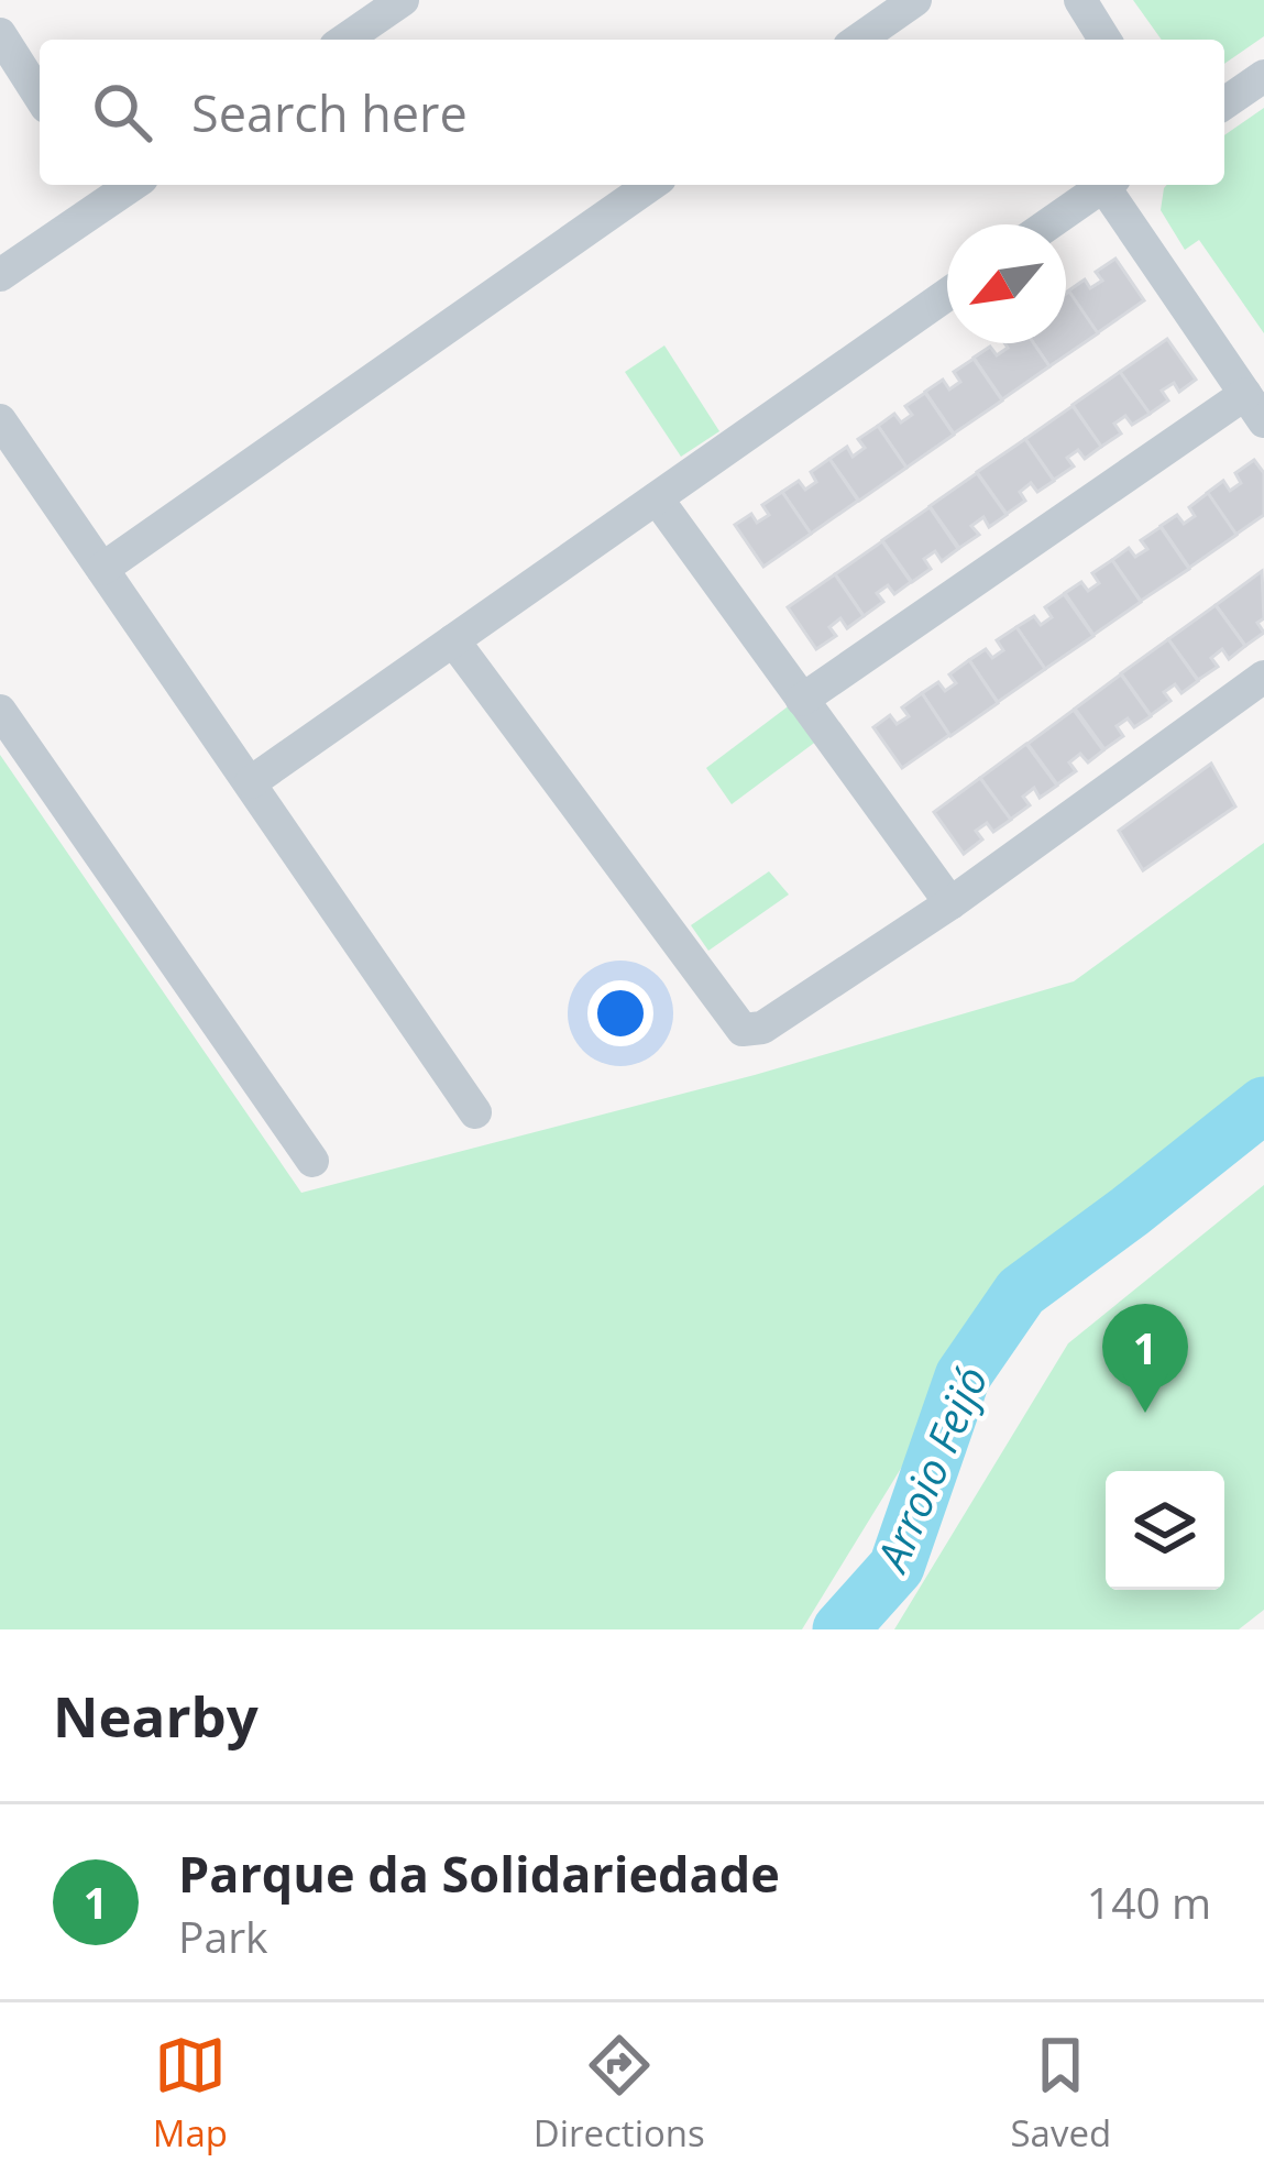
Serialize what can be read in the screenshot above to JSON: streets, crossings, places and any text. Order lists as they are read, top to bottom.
{
  "water": ["Arroio Feijó"],
  "north": "bottom left",
  "page": {
    "search": "Search here",
    "pins": "1",
    "heading": "Nearby",
    "list": [
      {
        "mark": "1",
        "name": "Parque da Solidariedade",
        "note": "Park",
        "value": "140 m"
      }
    ],
    "nav": ["Map", "Directions", "Saved"]
  }
}
